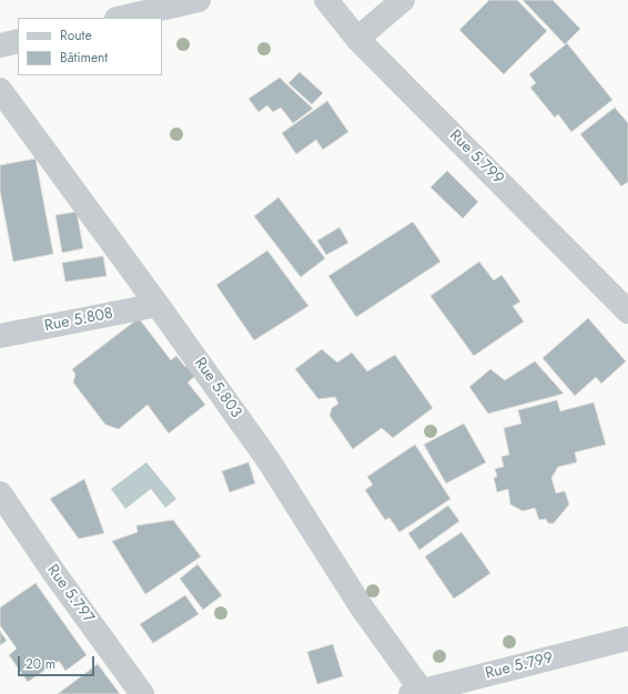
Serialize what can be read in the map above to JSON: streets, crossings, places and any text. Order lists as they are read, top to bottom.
{
  "streets": {
    "street": [
      "Rue 5.799",
      "Rue 5.808",
      "Rue 5.803",
      "Rue 5.797"
    ]
  },
  "crossings": [
    ["Rue 5.799", "Rue 5.803"],
    ["Rue 5.808", "Rue 5.803"]
  ],
  "legend": ["Route", "Bâtiment"],
  "scale_bar": "20 m"
}
